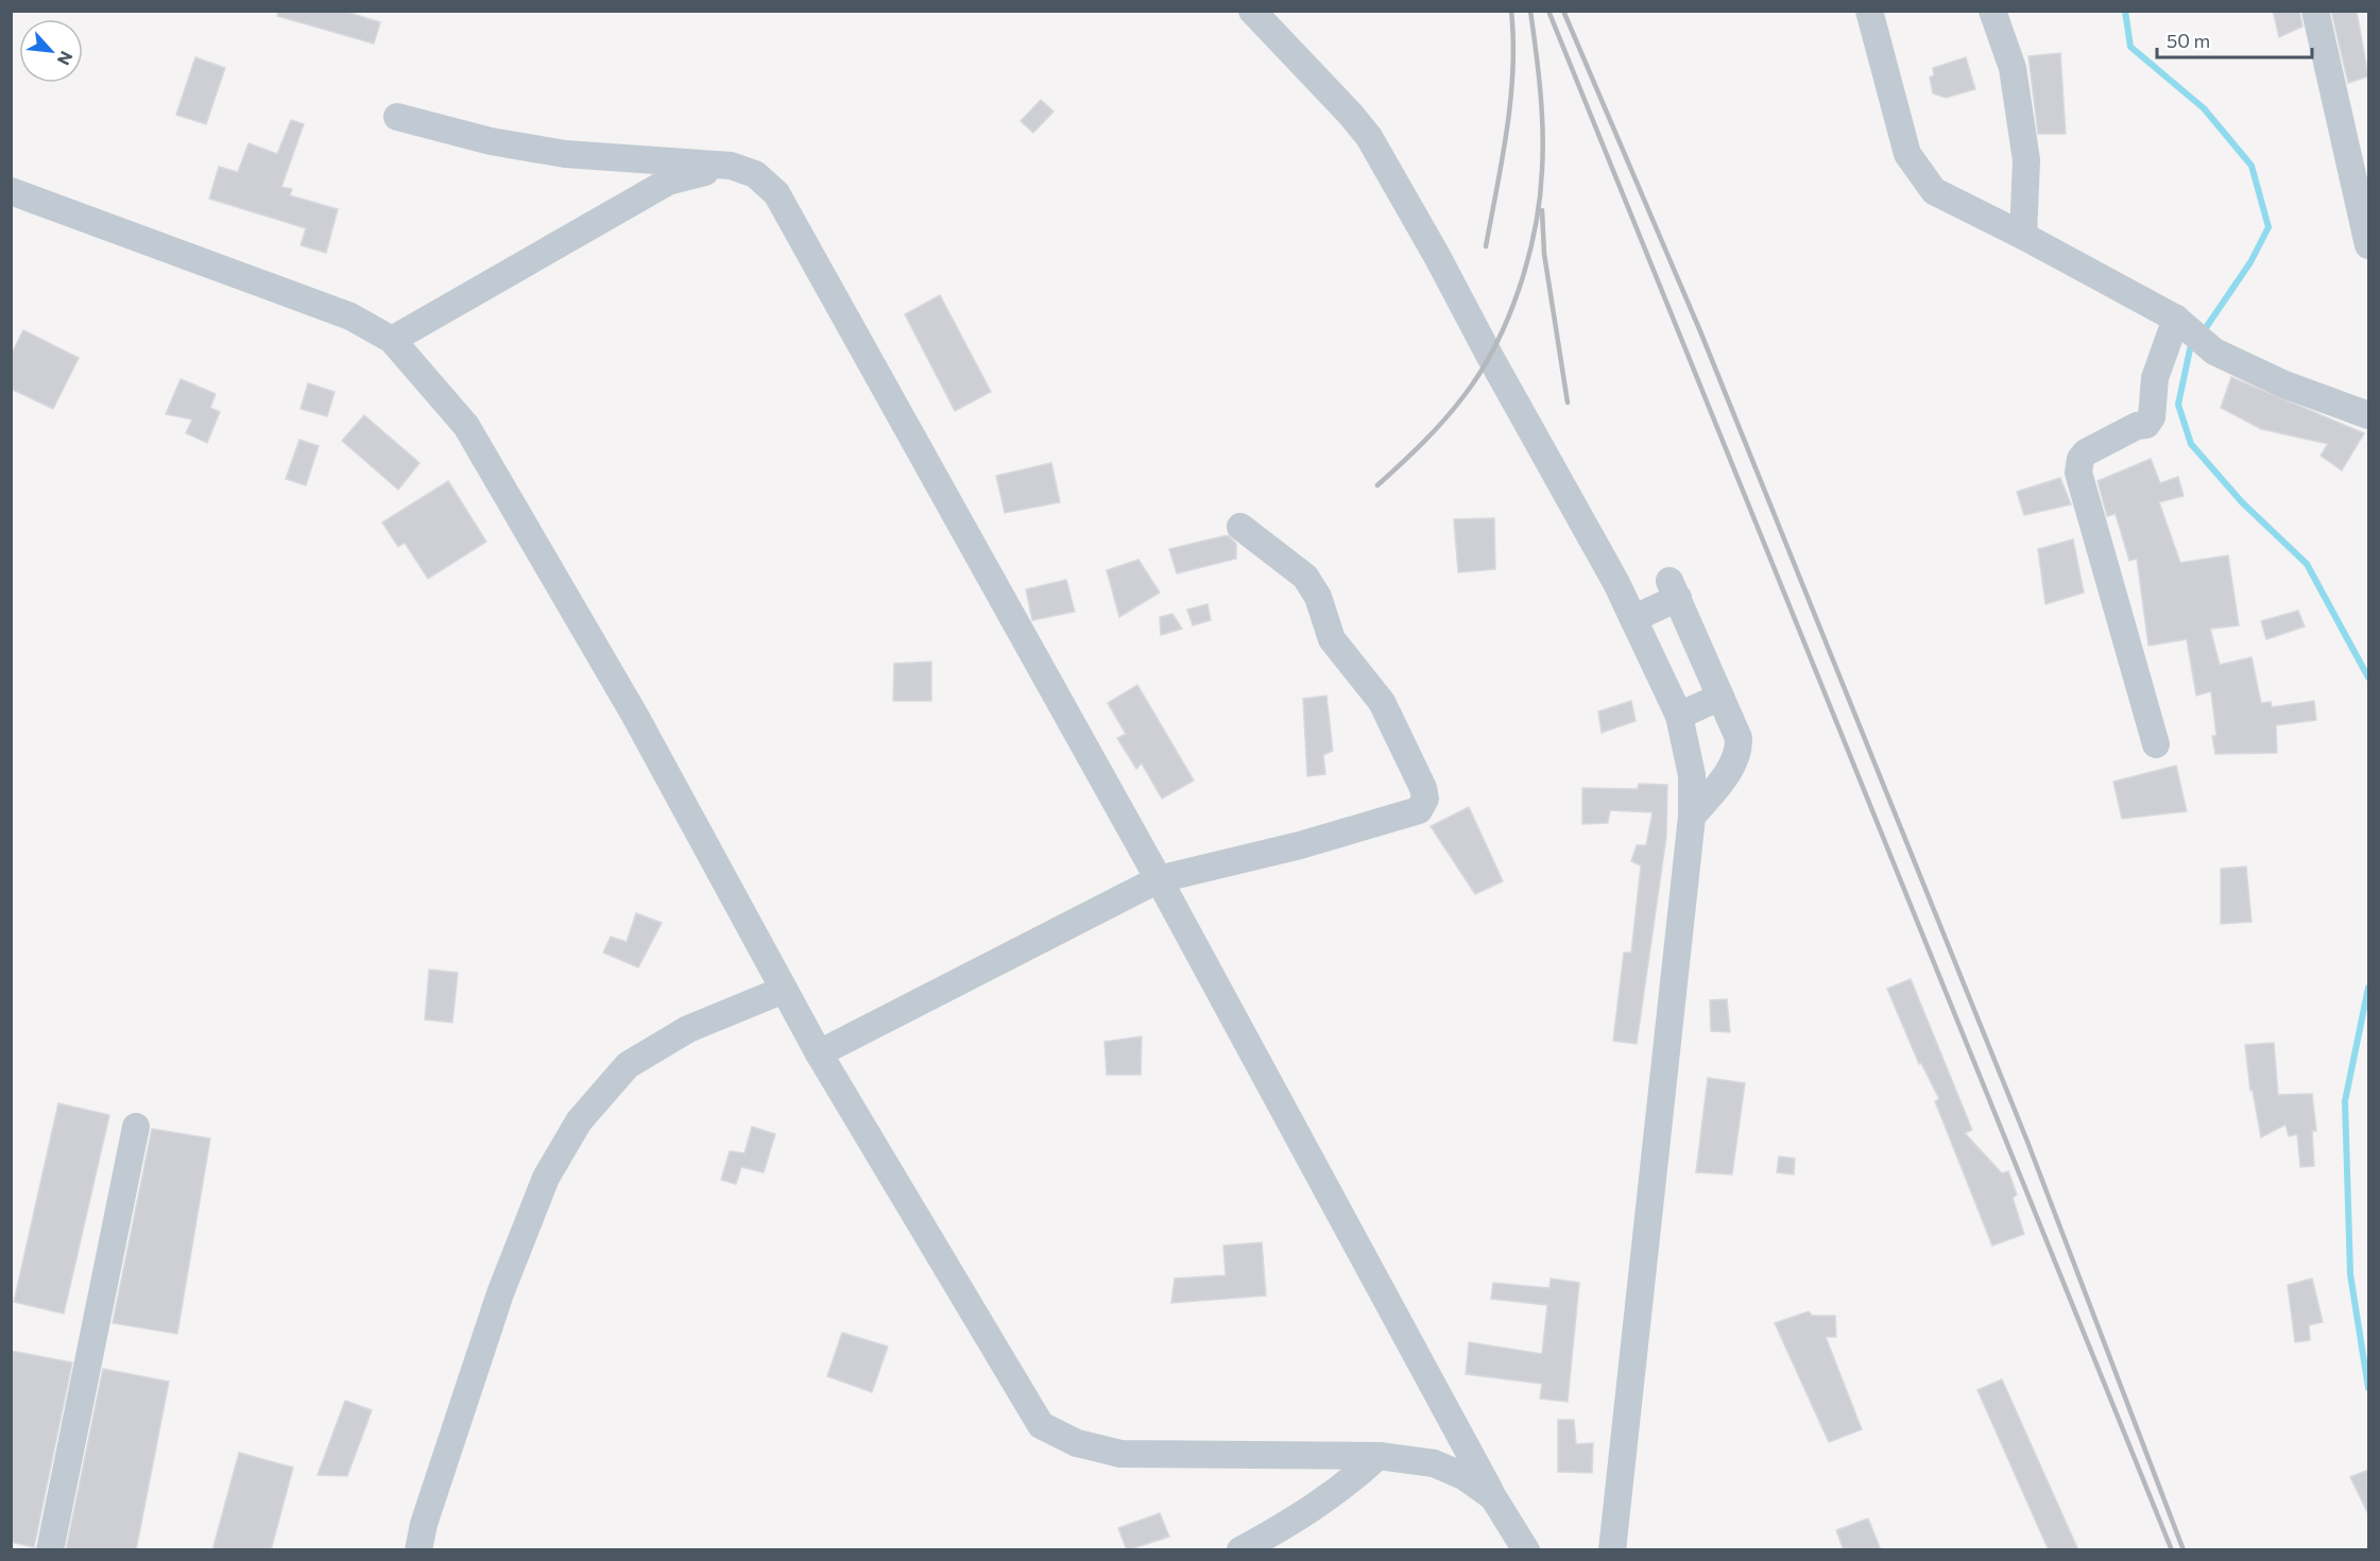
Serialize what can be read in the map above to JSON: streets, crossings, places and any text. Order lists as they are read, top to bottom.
{
  "scale_bar": "50 m",
  "north": "bottom right"
}
